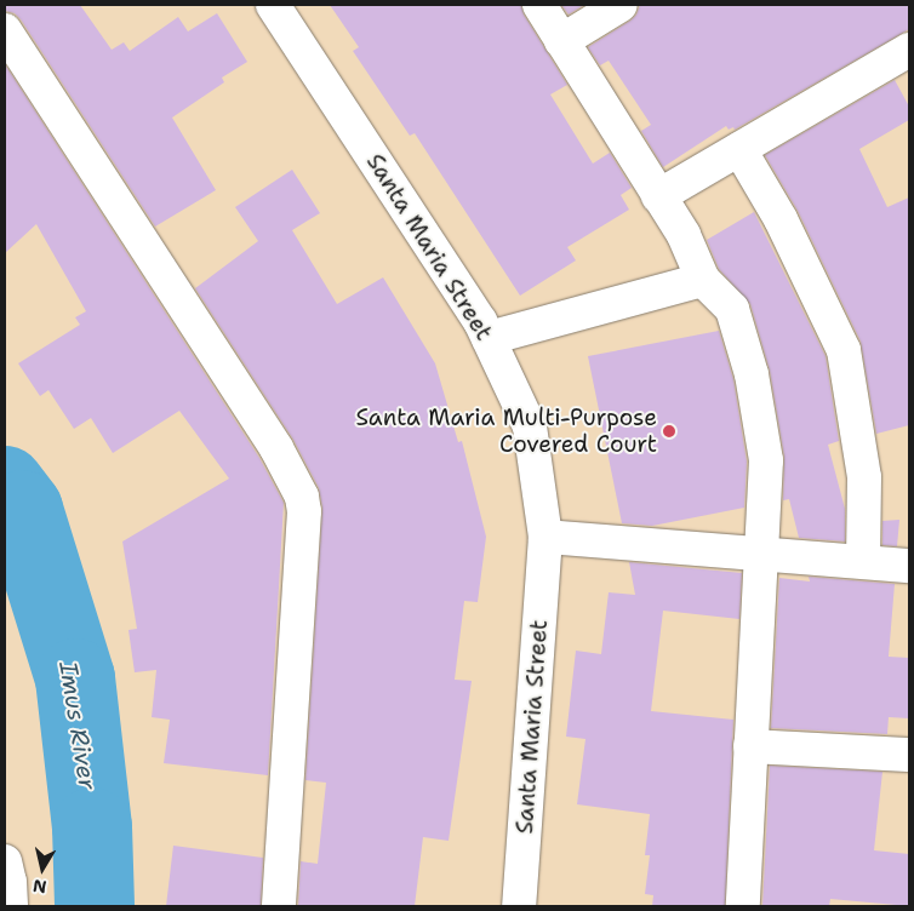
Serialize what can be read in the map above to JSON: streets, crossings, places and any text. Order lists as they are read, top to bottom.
{
  "streets": {
    "street": ["Santa Maria Street"]
  },
  "water": ["Imus River"],
  "places": ["Santa Maria Multi-Purpose Covered Court"],
  "north": "bottom"
}
